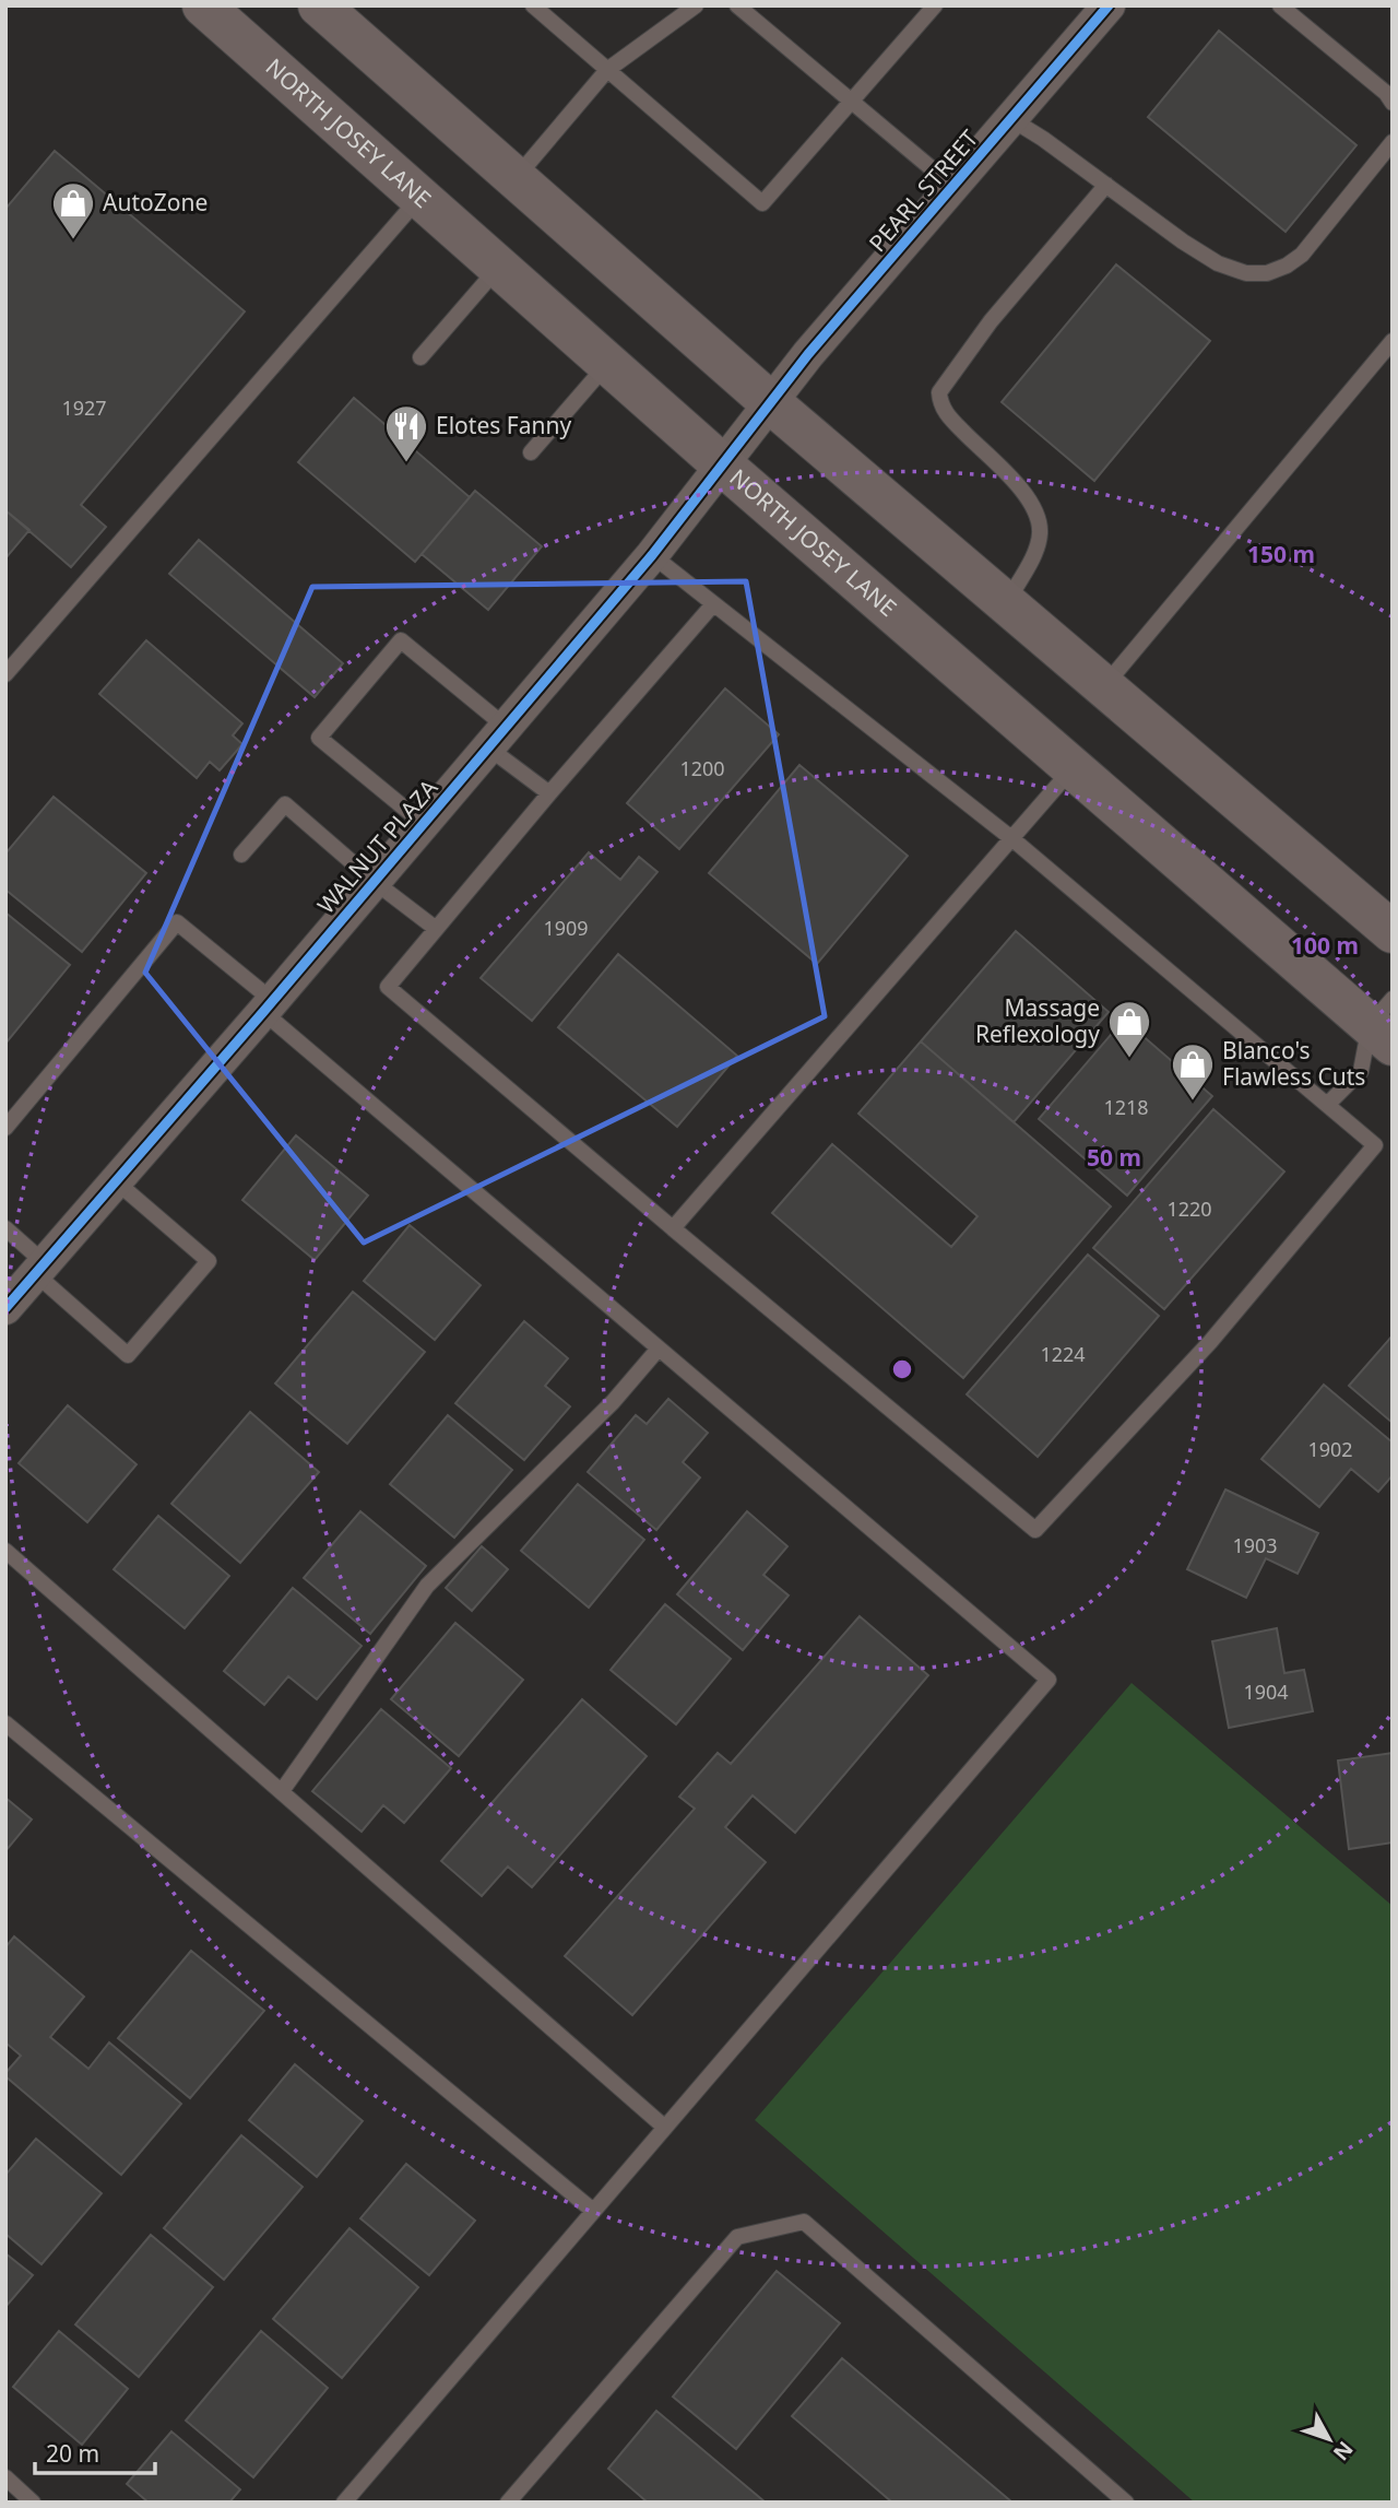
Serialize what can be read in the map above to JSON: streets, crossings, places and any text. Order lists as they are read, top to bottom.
{
  "streets": {
    "main road": ["NORTH JOSEY LANE"],
    "street": ["PEARL STREET", "WALNUT PLAZA"]
  },
  "crossings": [
    ["NORTH JOSEY LANE", "WALNUT PLAZA"],
    ["PEARL STREET", "WALNUT PLAZA"]
  ],
  "places": {
    "shop": ["AutoZone", "Massage Reflexology", "Blanco's Flawless Cuts"],
    "restaurant": ["Elotes Fanny"]
  },
  "house_numbers": [
    "1927",
    "1200",
    "1909",
    "1218",
    "1220",
    "1224",
    "1902",
    "1903",
    "1904"
  ],
  "scale_bar": "20 m",
  "north": "bottom right",
  "rings": ["150 m", "100 m", "50 m"]
}
